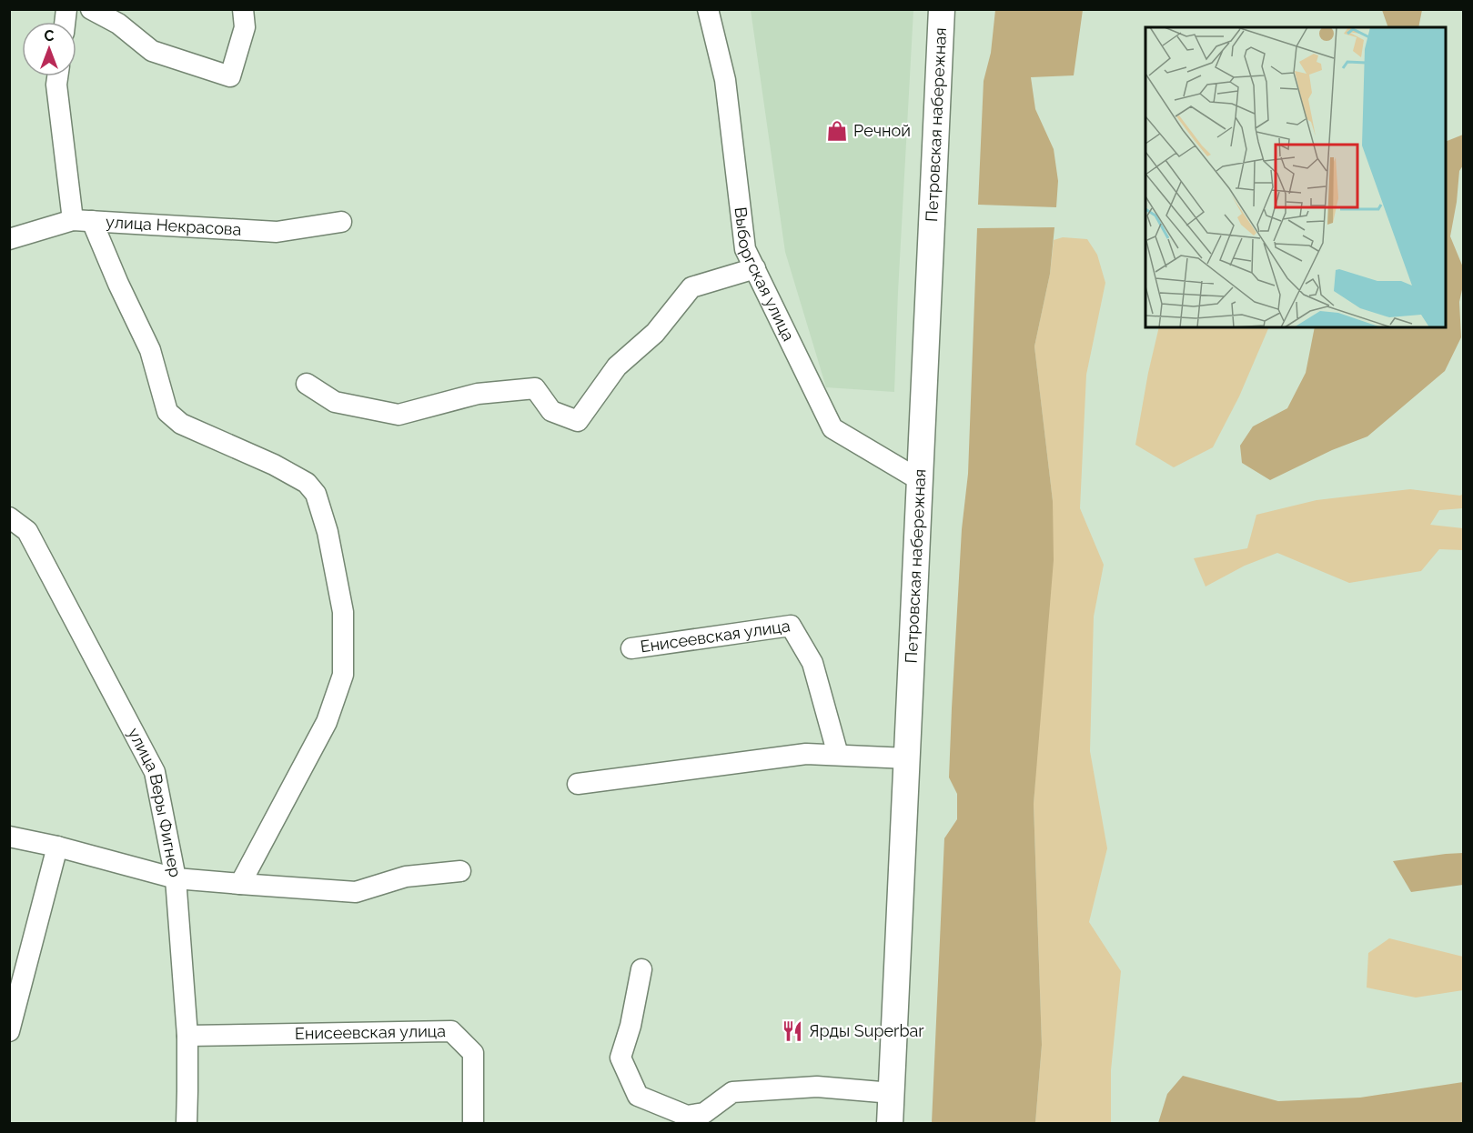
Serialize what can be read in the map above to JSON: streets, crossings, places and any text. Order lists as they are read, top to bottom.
{
  "streets": {
    "main road": ["Петровская набережная"],
    "street": [
      "улица Некрасова",
      "Выборгская улица",
      "Енисеевская улица",
      "улица Веры Фигнер"
    ]
  },
  "crossings": [
    ["Петровская набережная", "Выборгская улица"],
    ["Енисеевская улица", "улица Веры Фигнер"]
  ],
  "places": {
    "shop": ["Речной"],
    "restaurant": ["Ярды Superbar"]
  },
  "north": "top"
}
